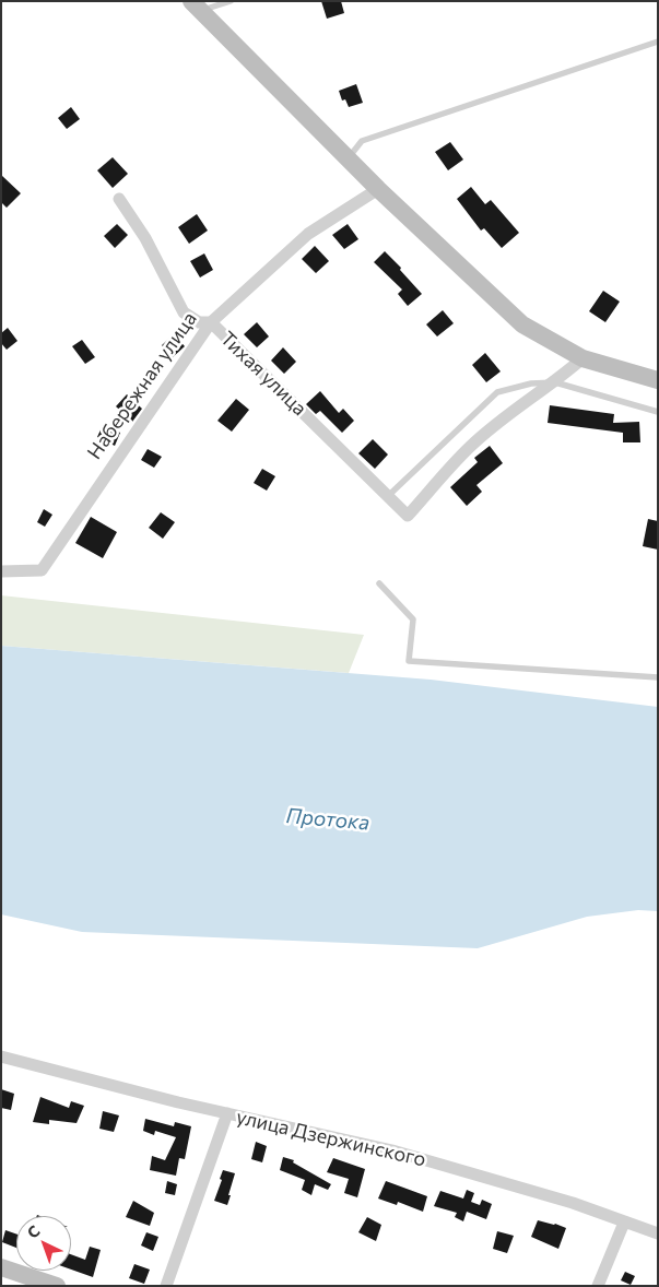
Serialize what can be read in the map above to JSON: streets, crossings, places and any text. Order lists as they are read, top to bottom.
{
  "streets": {
    "street": ["Тихая улица", "Набережная улица", "улица Дзержинского"]
  },
  "crossings": [
    ["Тихая улица", "Набережная улица"]
  ],
  "water": ["Протока"],
  "north": "top left"
}
